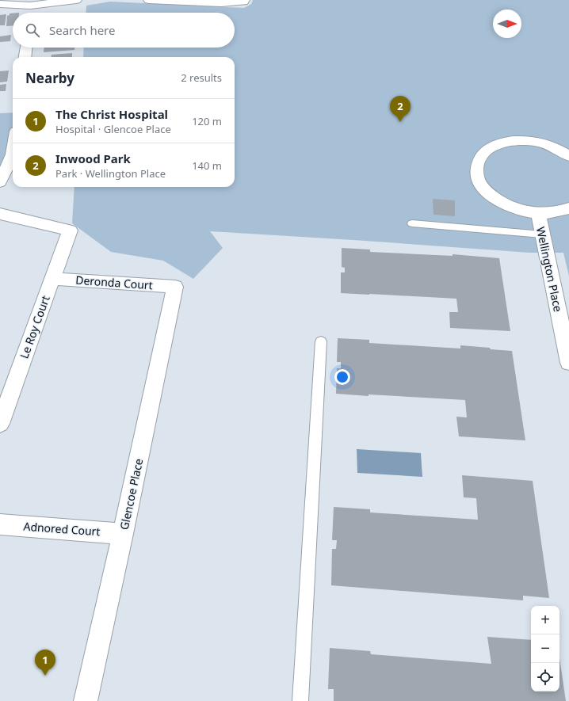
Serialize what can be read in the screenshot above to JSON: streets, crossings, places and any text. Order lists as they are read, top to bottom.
{
  "streets": {
    "street": [
      "Wellington Place",
      "Deronda Court",
      "Le Roy Court",
      "Glencoe Place",
      "Adnored Court"
    ]
  },
  "crossings": [
    ["Deronda Court", "Le Roy Court"],
    ["Deronda Court", "Glencoe Place"],
    ["Glencoe Place", "Adnored Court"]
  ],
  "north": "right",
  "page": {
    "search": "Search here",
    "heading": ["Nearby", "2 results"],
    "pins": ["2", "1"],
    "list": [
      {
        "mark": "1",
        "name": "The Christ Hospital",
        "note": "Hospital · Glencoe Place",
        "value": "120 m"
      },
      {
        "mark": "2",
        "name": "Inwood Park",
        "note": "Park · Wellington Place",
        "value": "140 m"
      }
    ],
    "map_buttons": ["+", "−"]
  }
}
